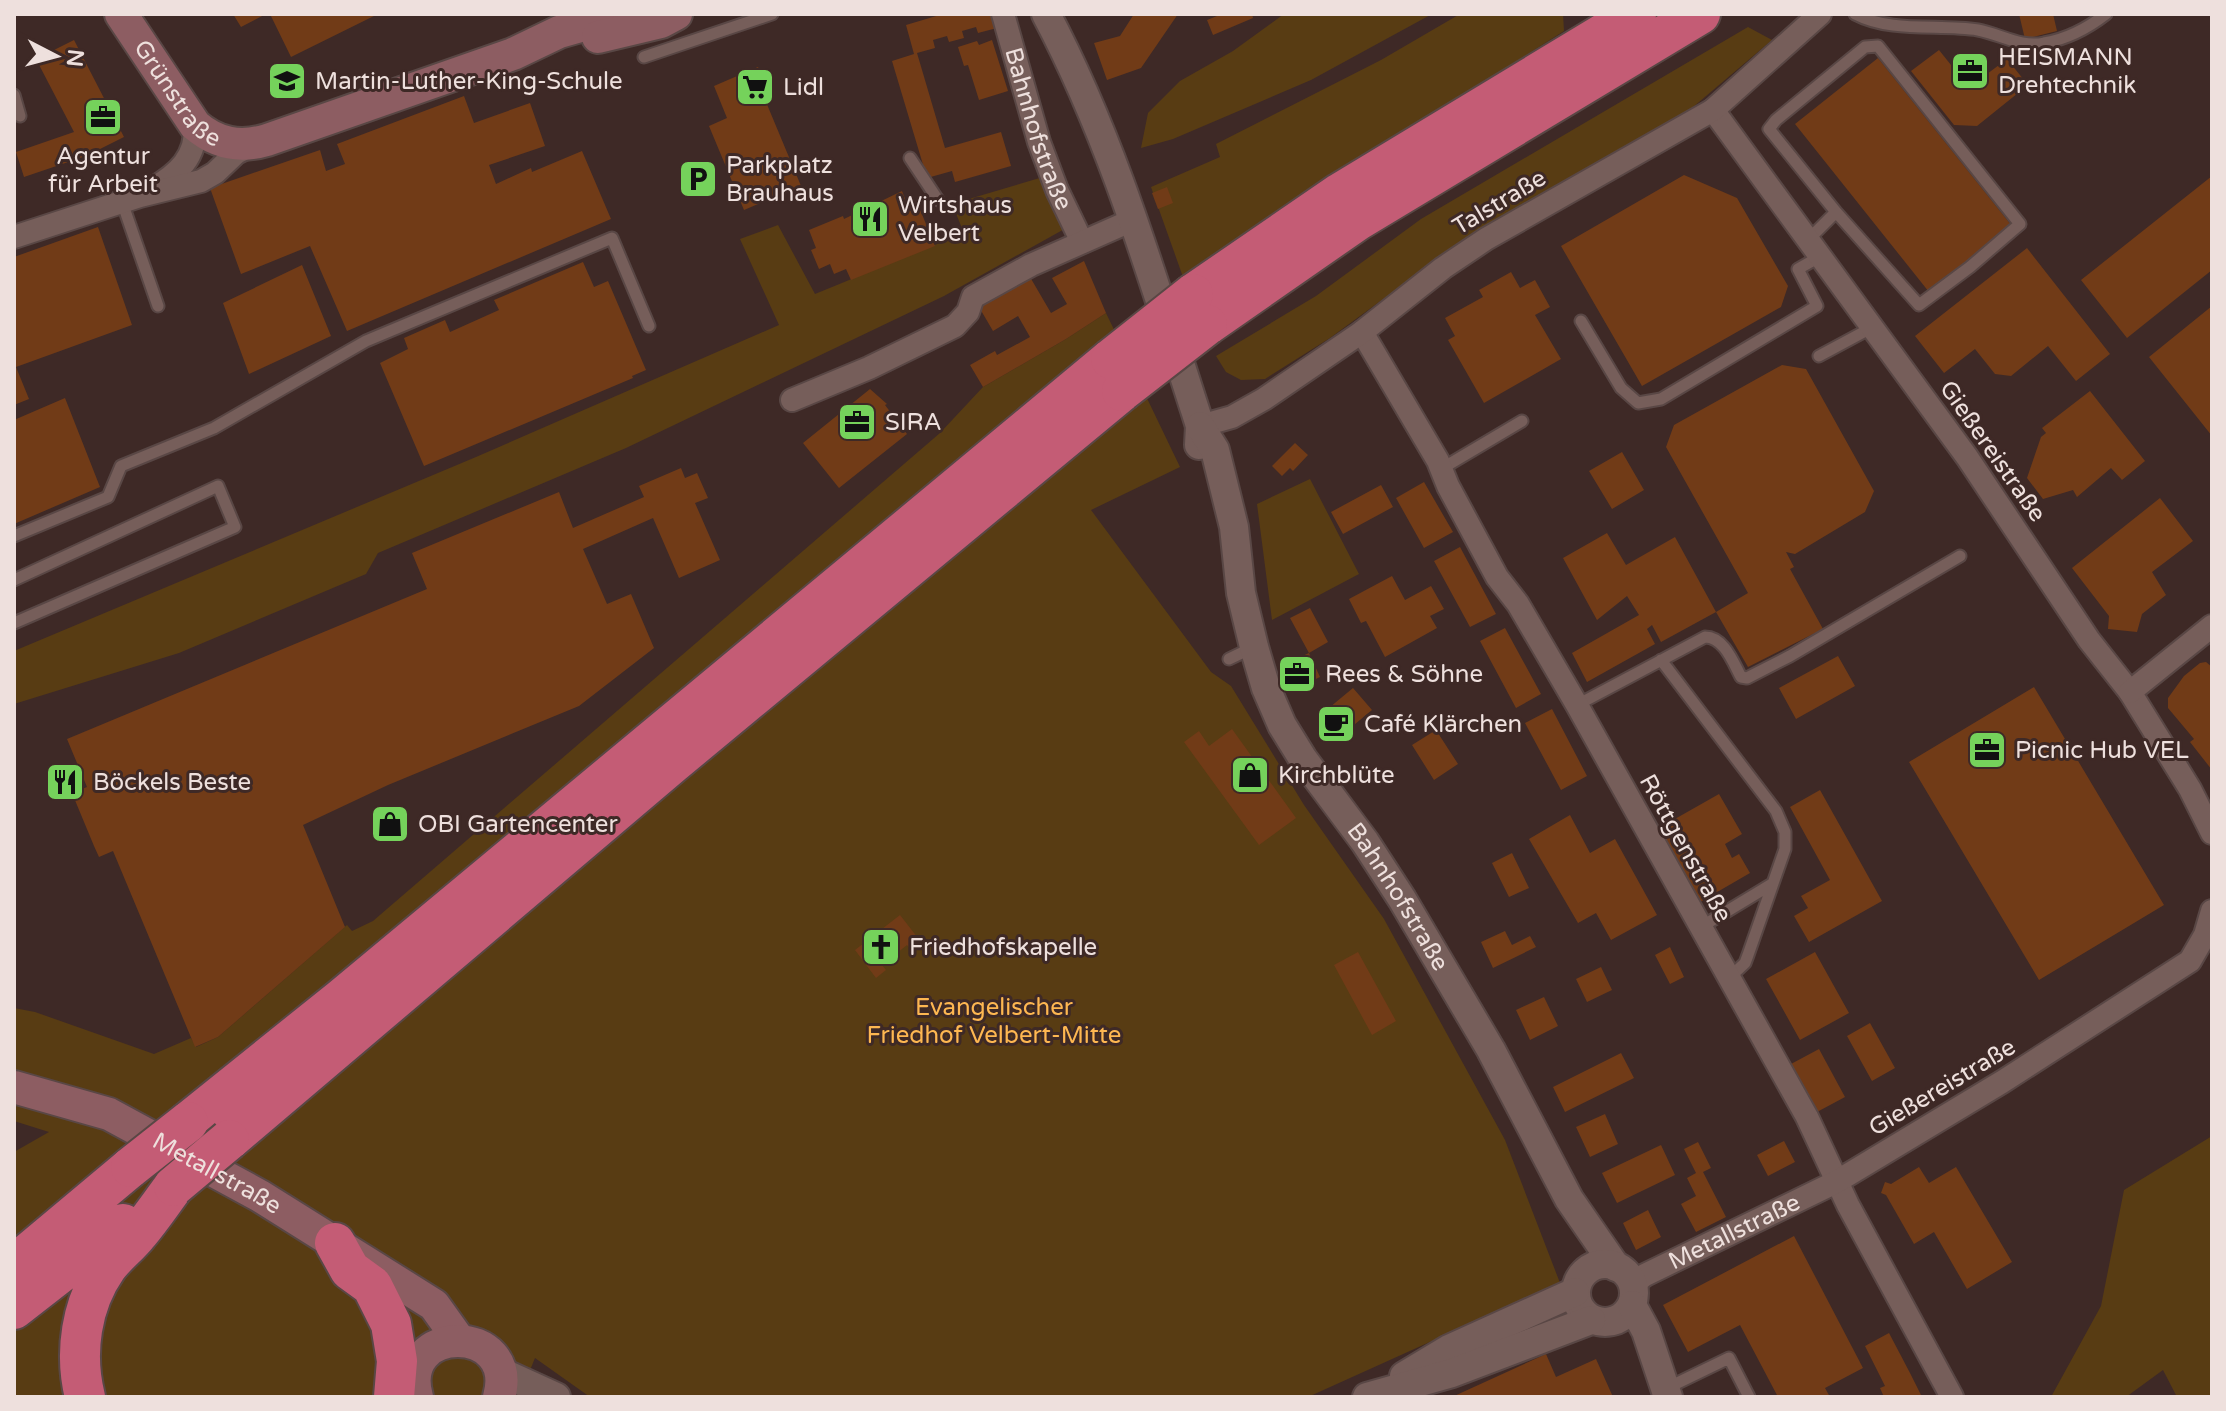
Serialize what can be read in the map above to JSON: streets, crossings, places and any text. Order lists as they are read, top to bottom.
{
  "streets": {
    "main road": ["Grünstraße", "Metallstraße"],
    "street": [
      "Bahnhofstraße",
      "Talstraße",
      "Gießereistraße",
      "Röttgenstraße"
    ]
  },
  "crossings": [
    ["Bahnhofstraße", "Talstraße"],
    ["Bahnhofstraße", "Metallstraße"],
    ["Talstraße", "Gießereistraße"],
    ["Talstraße", "Röttgenstraße"],
    ["Gießereistraße", "Röttgenstraße"],
    ["Gießereistraße", "Metallstraße"],
    ["Röttgenstraße", "Metallstraße"]
  ],
  "parks": ["Evangelischer Friedhof Velbert-Mitte"],
  "places": {
    "office": [
      "HEISMANN Drehtechnik",
      "Agentur für Arbeit",
      "SIRA",
      "Rees & Söhne",
      "Picnic Hub VEL"
    ],
    "school or university": ["Martin-Luther-King-Schule"],
    "supermarket": ["Lidl"],
    "parking": ["Parkplatz Brauhaus"],
    "restaurant": ["Wirtshaus Velbert", "Böckels Beste"],
    "cafe": ["Café Klärchen"],
    "shop": ["Kirchblüte", "OBI Gartencenter"],
    "church": ["Friedhofskapelle"]
  },
  "north": "right"
}
